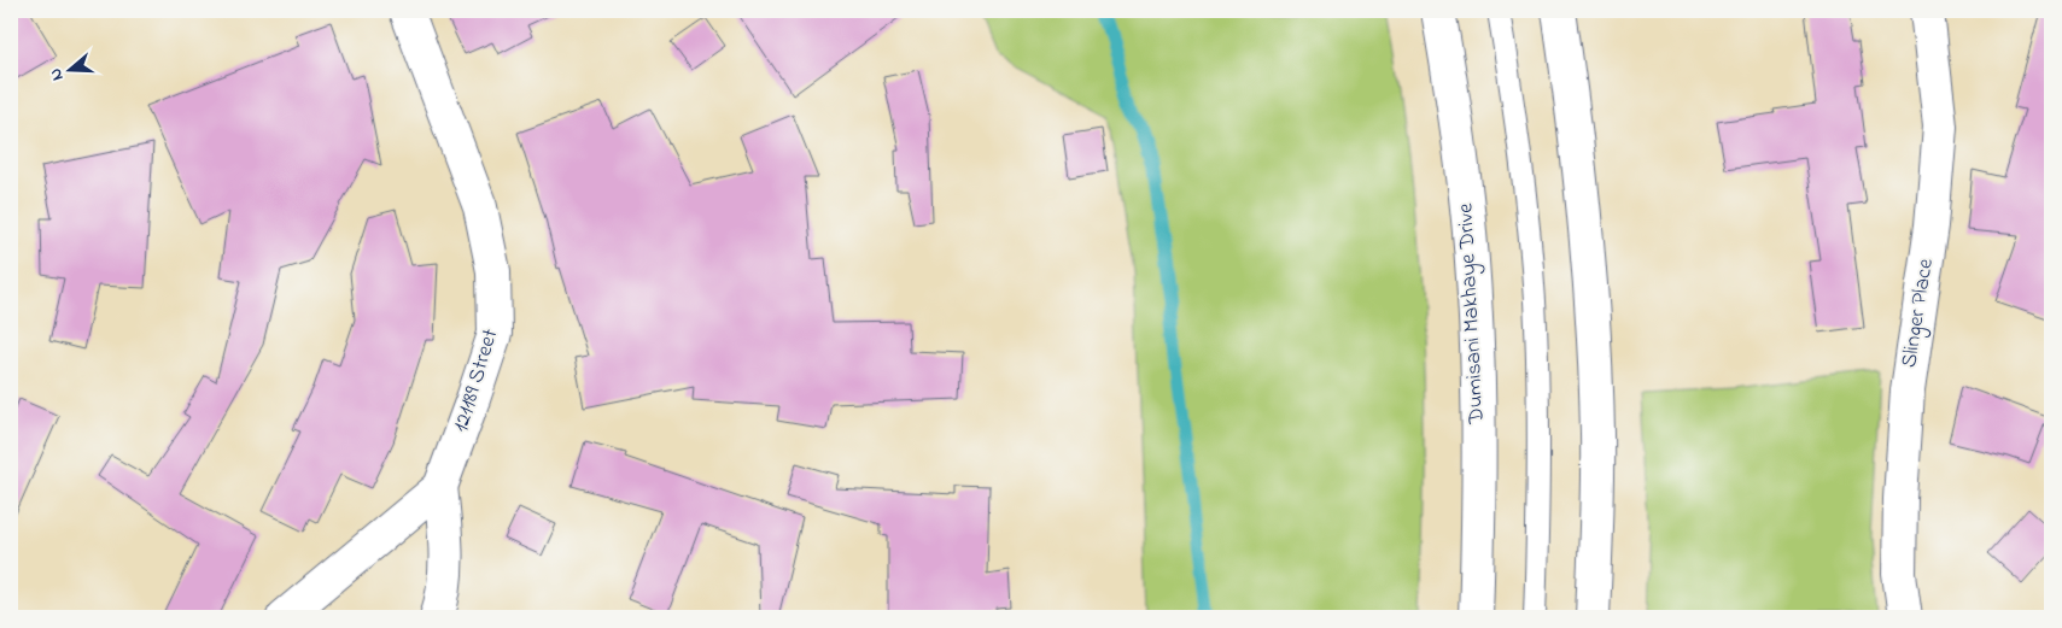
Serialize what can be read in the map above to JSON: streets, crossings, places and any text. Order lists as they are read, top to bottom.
{
  "streets": {
    "street": ["Dumisani Makhaye Drive", "Slinger Place", "121189 Street"]
  },
  "north": "left"
}
